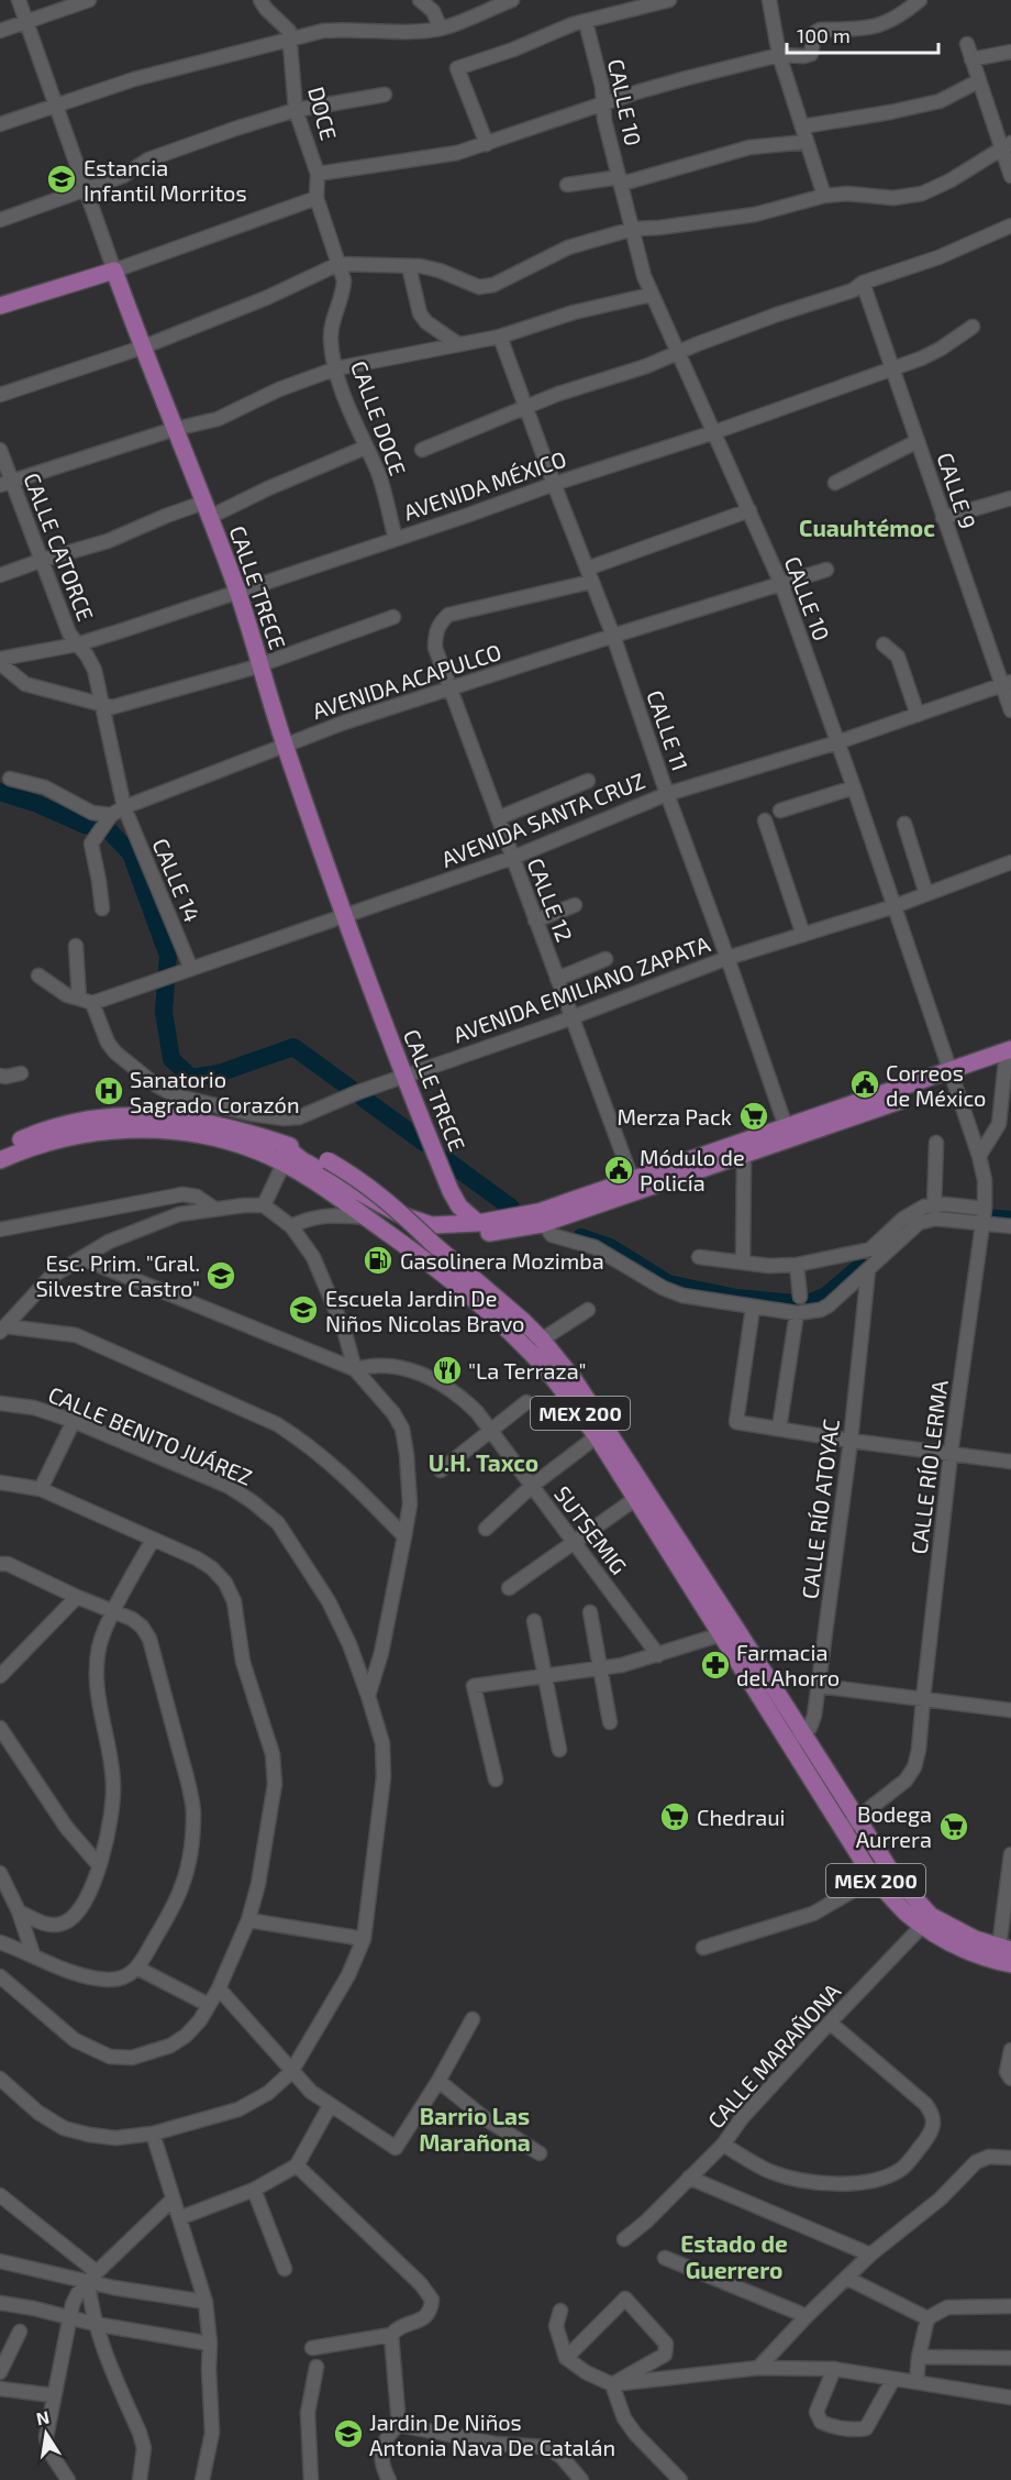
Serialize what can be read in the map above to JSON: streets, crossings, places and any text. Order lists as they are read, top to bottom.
{
  "streets": {
    "main road": ["CALLE TRECE", "MEX 200"],
    "street": [
      "CALLE 10",
      "DOCE",
      "CALLE DOCE",
      "AVENIDA MÉXICO",
      "CALLE 9",
      "CALLE CATORCE",
      "AVENIDA ACAPULCO",
      "CALLE 11",
      "AVENIDA SANTA CRUZ",
      "CALLE 14",
      "CALLE 12",
      "AVENIDA EMILIANO ZAPATA",
      "CALLE BENITO JUÁREZ",
      "CALLE RÍO LERMA",
      "CALLE RÍO ATOYAC",
      "SUTSEMIG",
      "CALLE MARAÑONA"
    ]
  },
  "crossings": [
    ["CALLE 10", "AVENIDA MÉXICO"],
    ["CALLE 10", "AVENIDA ACAPULCO"],
    ["CALLE 10", "AVENIDA SANTA CRUZ"],
    ["CALLE 10", "AVENIDA EMILIANO ZAPATA"],
    ["CALLE 10", "CALLE RÍO LERMA"],
    ["DOCE", "CALLE DOCE"],
    ["CALLE DOCE", "AVENIDA MÉXICO"],
    ["AVENIDA MÉXICO", "CALLE 9"],
    ["AVENIDA MÉXICO", "CALLE CATORCE"],
    ["AVENIDA MÉXICO", "CALLE TRECE"],
    ["AVENIDA MÉXICO", "CALLE 11"],
    ["CALLE 9", "AVENIDA SANTA CRUZ"],
    ["CALLE CATORCE", "AVENIDA ACAPULCO"],
    ["CALLE CATORCE", "CALLE 14"],
    ["CALLE TRECE", "AVENIDA ACAPULCO"],
    ["CALLE TRECE", "AVENIDA SANTA CRUZ"],
    ["CALLE TRECE", "AVENIDA EMILIANO ZAPATA"],
    ["AVENIDA ACAPULCO", "CALLE 11"],
    ["AVENIDA ACAPULCO", "CALLE 14"],
    ["AVENIDA ACAPULCO", "CALLE 12"],
    ["CALLE 11", "AVENIDA SANTA CRUZ"],
    ["CALLE 11", "CALLE 12"],
    ["CALLE 11", "AVENIDA EMILIANO ZAPATA"],
    ["AVENIDA SANTA CRUZ", "CALLE 14"],
    ["AVENIDA SANTA CRUZ", "CALLE 12"],
    ["AVENIDA SANTA CRUZ", "AVENIDA EMILIANO ZAPATA"],
    ["CALLE 12", "AVENIDA EMILIANO ZAPATA"],
    ["MEX 200", "CALLE RÍO LERMA"],
    ["MEX 200", "CALLE RÍO ATOYAC"],
    ["MEX 200", "CALLE MARAÑONA"]
  ],
  "districts": [
    "Cuauhtémoc",
    "U.H. Taxco",
    "Barrio Las Marañona",
    "Estado de Guerrero"
  ],
  "places": {
    "school or university": [
      "Estancia Infantil Morritos",
      "Esc. Prim. \"Gral. Silvestre Castro\"",
      "Escuela Jardin De Niños Nicolas Bravo",
      "Jardin De Niños Antonia Nava De Catalán"
    ],
    "public building": ["Correos de México", "Módulo de Policía"],
    "hospital": ["Sanatorio Sagrado Corazón"],
    "supermarket": ["Merza Pack", "Chedraui", "Bodega Aurrera"],
    "fuel station": ["Gasolinera Mozimba"],
    "restaurant": ["\"La Terraza\""],
    "pharmacy": ["Farmacia del Ahorro"]
  },
  "scale_bar": "100 m",
  "north": "top"
}
